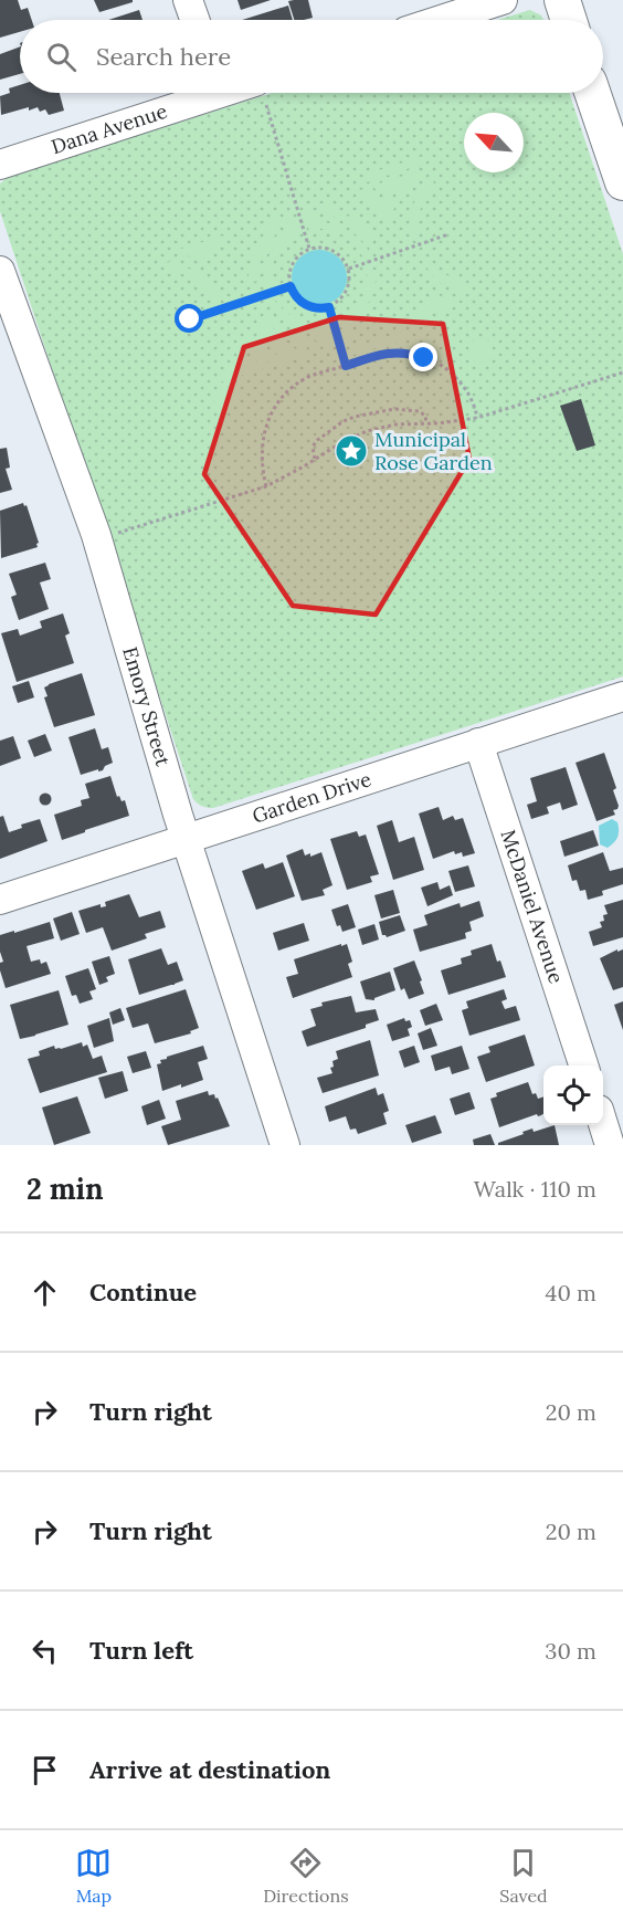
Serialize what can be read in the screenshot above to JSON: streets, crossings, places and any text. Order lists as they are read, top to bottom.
{
  "streets": {
    "street": [
      "Dana Avenue",
      "Emory Street",
      "Garden Drive",
      "McDaniel Avenue"
    ]
  },
  "crossings": [
    ["Emory Street", "Garden Drive"],
    ["Garden Drive", "McDaniel Avenue"]
  ],
  "places": {
    "place": ["Municipal Rose Garden"]
  },
  "north": "top left",
  "page": {
    "search": "Search here",
    "heading": ["2 min", "Walk · 110 m"],
    "list": [
      ["Continue", "40 m"],
      ["Turn right", "20 m"],
      ["Turn right", "20 m"],
      ["Turn left", "30 m"],
      "Arrive at destination"
    ],
    "nav": ["Map", "Directions", "Saved"]
  }
}
